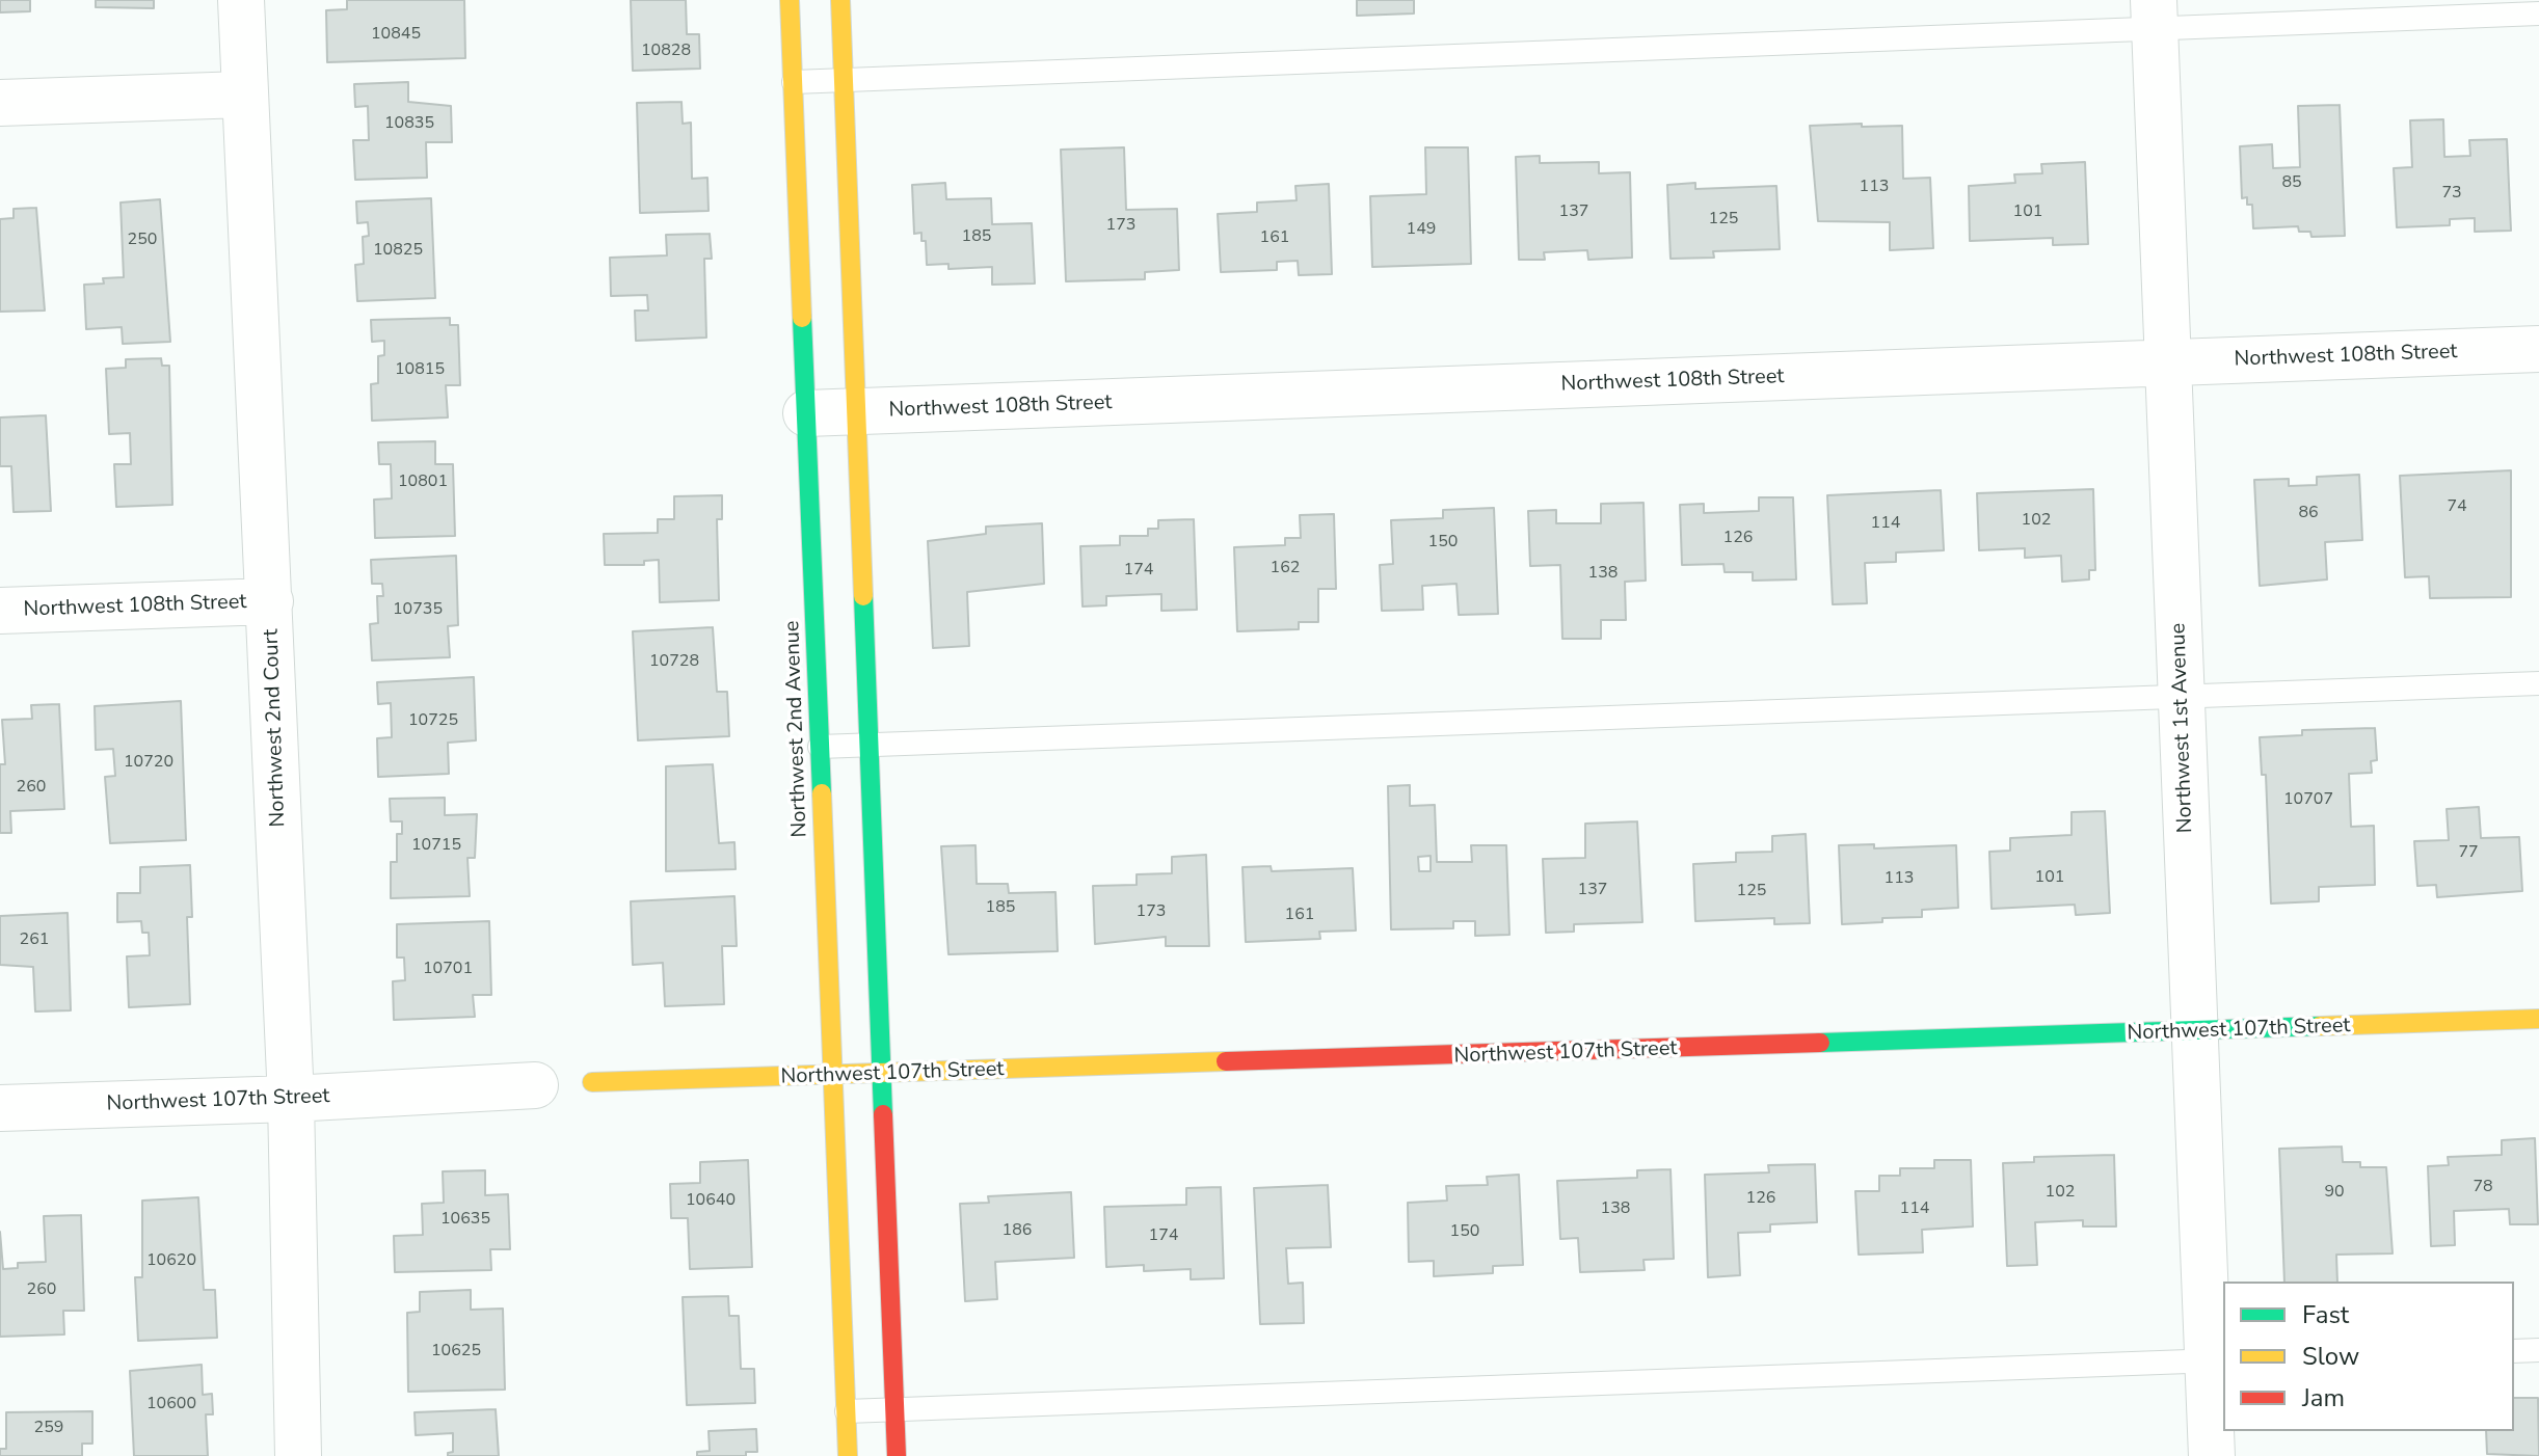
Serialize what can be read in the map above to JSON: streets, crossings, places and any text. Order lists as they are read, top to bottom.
{
  "streets": {
    "street": [
      "Northwest 108th Street",
      "Northwest 2nd Court",
      "Northwest 1st Avenue",
      "Northwest 2nd Avenue",
      "Northwest 107th Street"
    ]
  },
  "crossings": [
    ["Northwest 108th Street", "Northwest 2nd Court"],
    ["Northwest 108th Street", "Northwest 1st Avenue"],
    ["Northwest 108th Street", "Northwest 2nd Avenue"],
    ["Northwest 2nd Court", "Northwest 107th Street"],
    ["Northwest 1st Avenue", "Northwest 107th Street"],
    ["Northwest 2nd Avenue", "Northwest 107th Street"]
  ],
  "house_numbers": [
    "10845",
    "10828",
    "10835",
    "85",
    "113",
    "73",
    "137",
    "101",
    "125",
    "173",
    "149",
    "185",
    "161",
    "250",
    "10825",
    "10815",
    "10801",
    "74",
    "86",
    "102",
    "114",
    "126",
    "150",
    "162",
    "174",
    "138",
    "10735",
    "10728",
    "10725",
    "10720",
    "260",
    "10707",
    "10715",
    "77",
    "101",
    "113",
    "137",
    "125",
    "185",
    "173",
    "161",
    "261",
    "10701",
    "78",
    "102",
    "90",
    "126",
    "10640",
    "138",
    "114",
    "10635",
    "186",
    "150",
    "174",
    "10620",
    "260",
    "10625",
    "10600",
    "259"
  ],
  "legend": ["Fast", "Slow", "Jam"]
}
